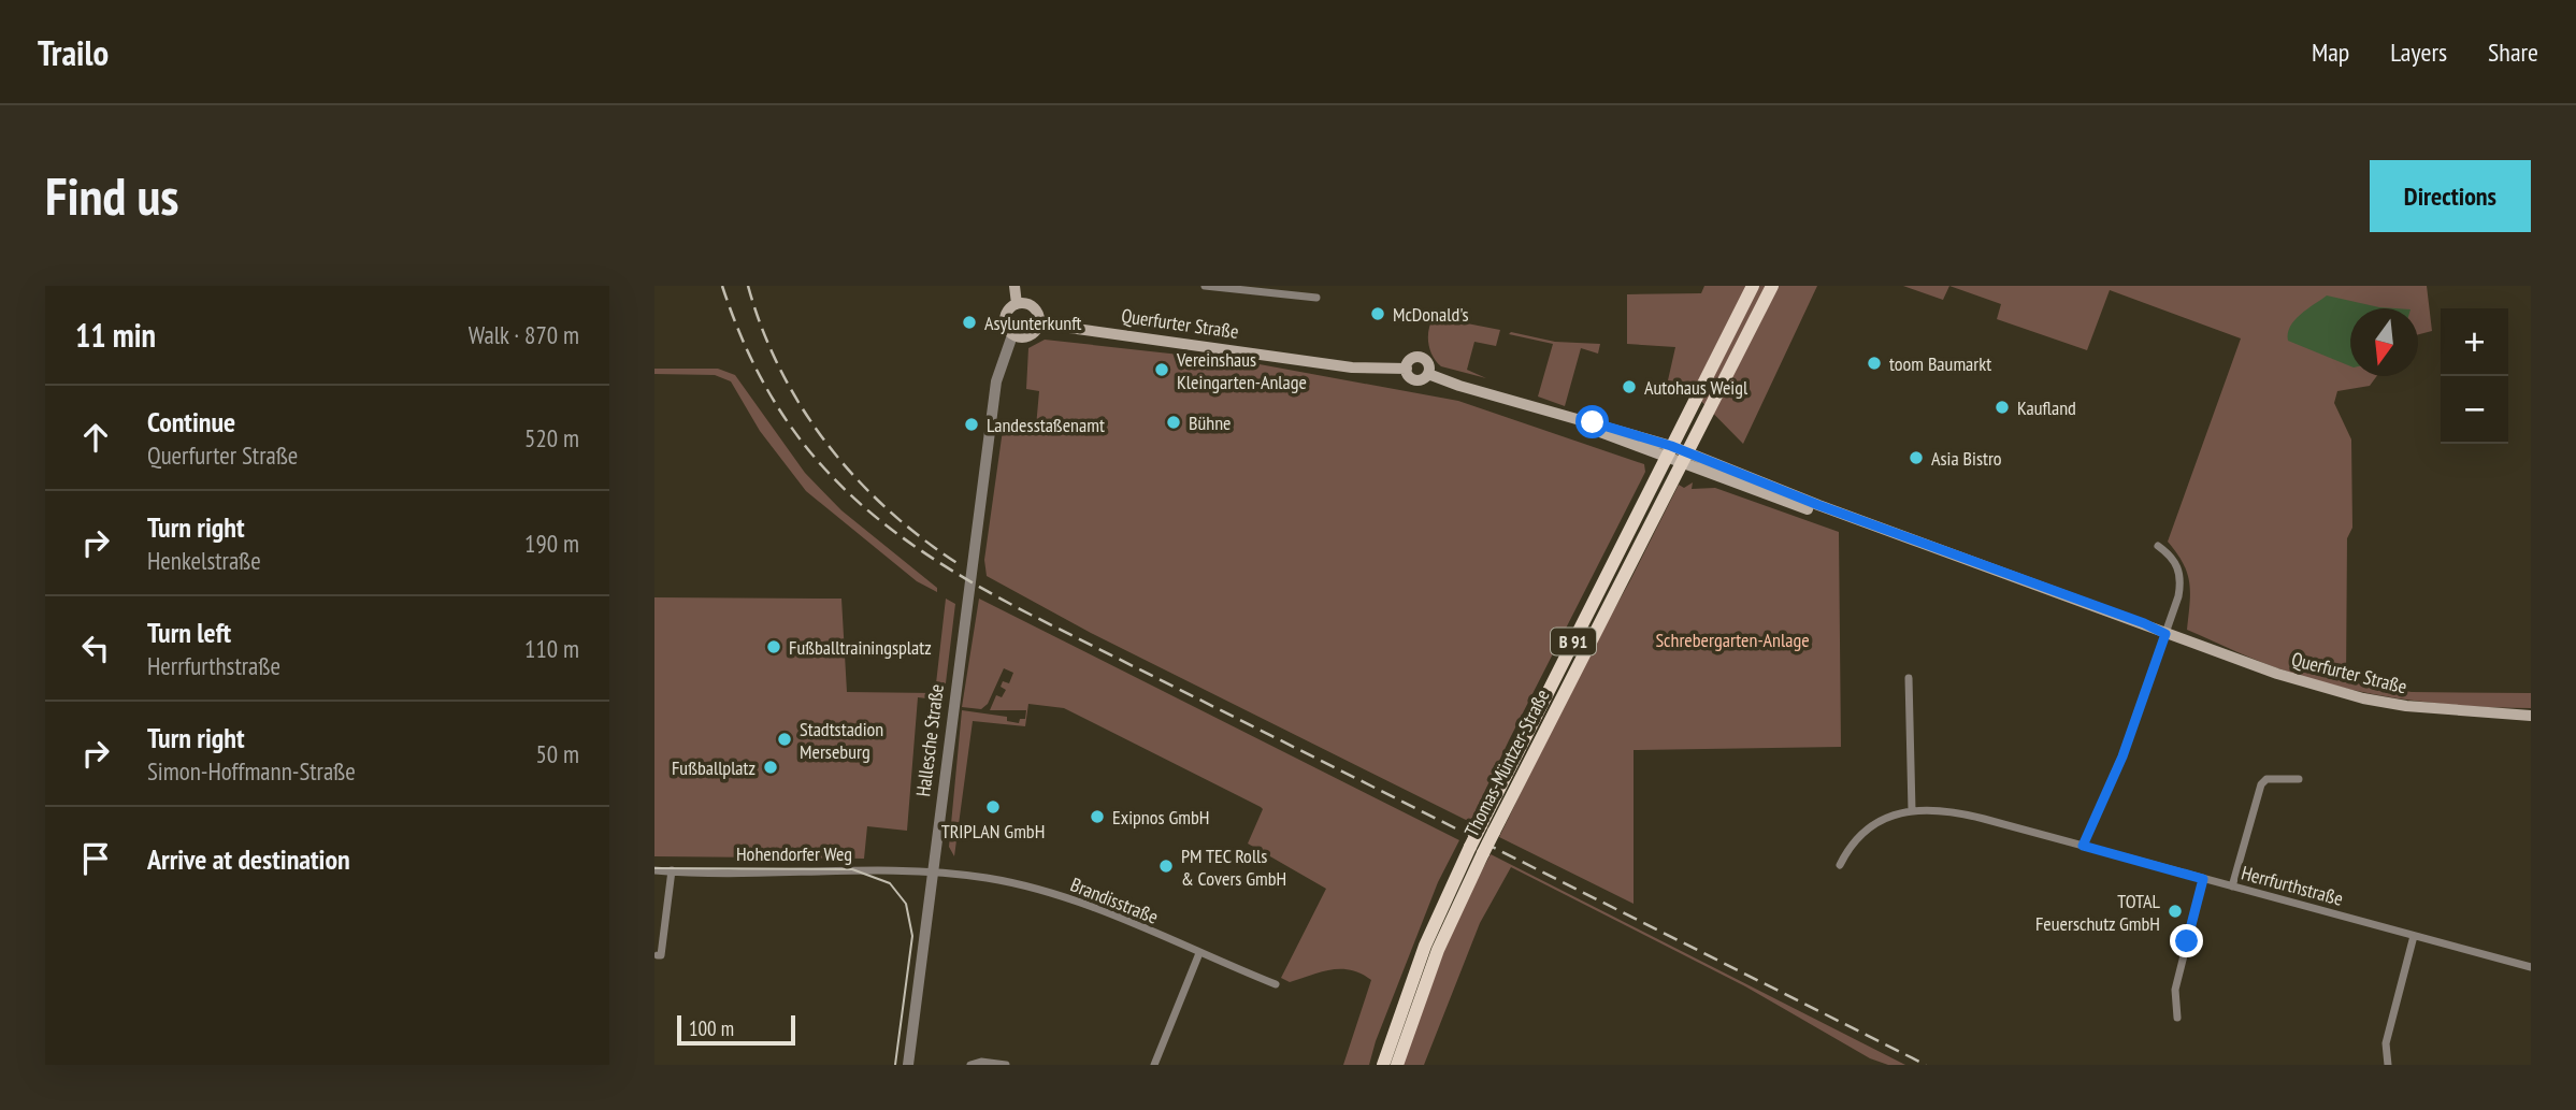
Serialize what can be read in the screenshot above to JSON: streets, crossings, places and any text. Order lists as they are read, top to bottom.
{
  "streets": {
    "main road": ["Querfurter Straße", "B 91", "Thomas-Müntzer-Straße"],
    "street": [
      "Hallesche Straße",
      "Hohendorfer Weg",
      "Herrfurthstraße",
      "Brandisstraße"
    ]
  },
  "crossings": [
    ["Querfurter Straße", "Hallesche Straße"],
    ["Querfurter Straße", "Thomas-Müntzer-Straße"],
    ["Hallesche Straße", "Hohendorfer Weg"],
    ["Hallesche Straße", "Brandisstraße"],
    ["Hohendorfer Weg", "Brandisstraße"]
  ],
  "parks": ["Schrebergarten-Anlage"],
  "places": [
    "McDonald's",
    "Asylunterkunft",
    "toom Baumarkt",
    "Vereinshaus Kleingarten-Anlage",
    "Autohaus Weigl",
    "Kaufland",
    "Bühne",
    "Landesstaßenamt",
    "Asia Bistro",
    "Fußballtrainingsplatz",
    "Stadtstadion Merseburg",
    "Fußballplatz",
    "TRIPLAN GmbH",
    "Exipnos GmbH",
    "PM TEC Rolls & Covers GmbH",
    "TOTAL Feuerschutz GmbH"
  ],
  "scale_bar": "100 m",
  "north": "bottom",
  "page": {
    "header": "Trailo",
    "nav": ["Map", "Layers", "Share"],
    "buttons": "Directions",
    "title": "Find us",
    "heading": ["11 min", "Walk · 870 m"],
    "map_buttons": ["+", "−"],
    "list": [
      ["Continue", "Querfurter Straße", "520 m"],
      ["Turn right", "Henkelstraße", "190 m"],
      ["Turn left", "Herrfurthstraße", "110 m"],
      ["Turn right", "Simon-Hoffmann-Straße", "50 m"],
      "Arrive at destination"
    ],
    "scale": "100 m"
  }
}
